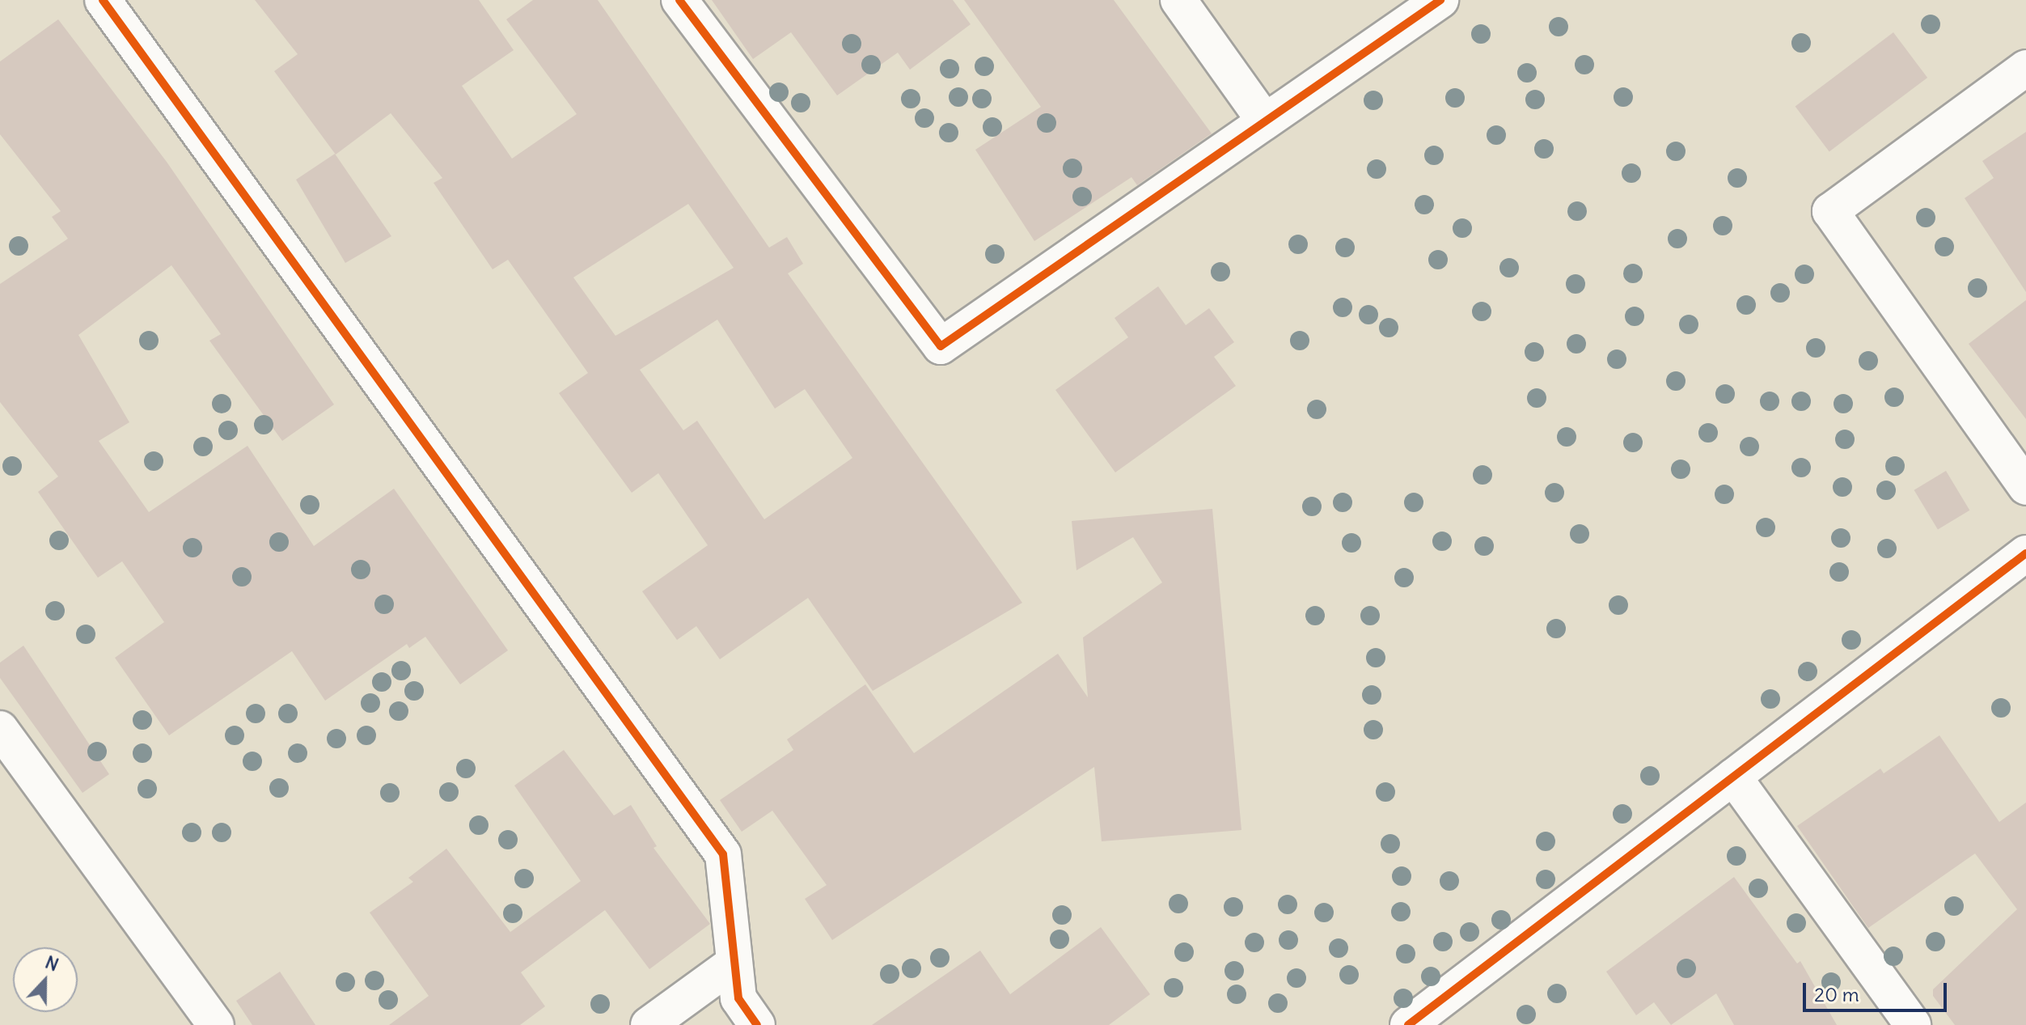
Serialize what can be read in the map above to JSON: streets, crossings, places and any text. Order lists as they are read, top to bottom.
{
  "scale_bar": "20 m",
  "north": "top"
}
